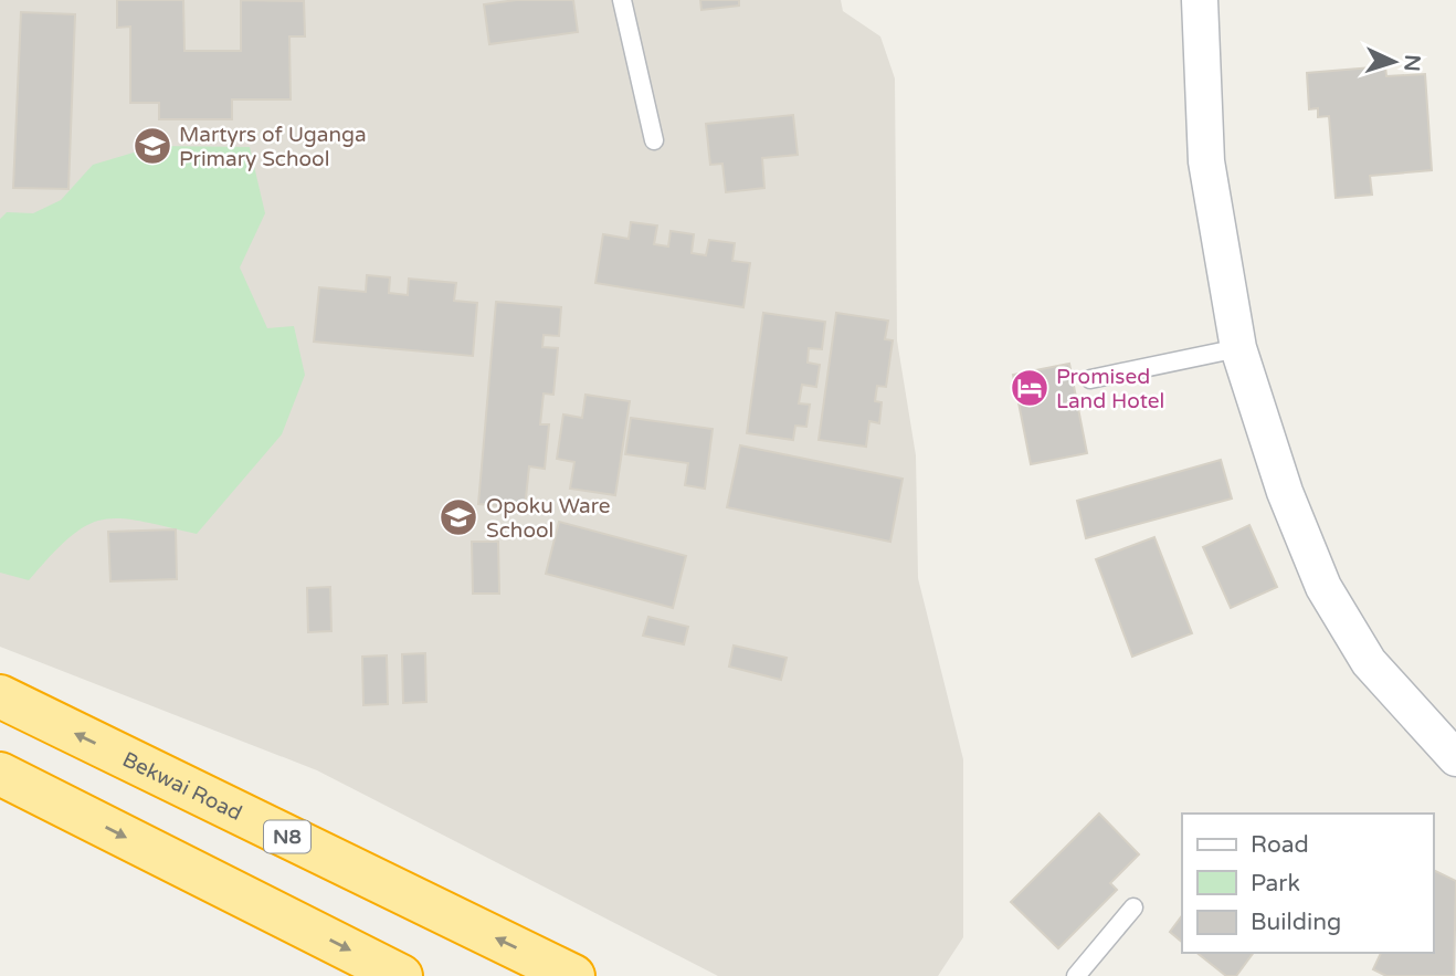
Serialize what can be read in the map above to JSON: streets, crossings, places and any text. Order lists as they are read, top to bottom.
{
  "streets": {
    "highway": ["Bekwai Road", "N8"]
  },
  "places": {
    "school or university": ["Martyrs of Uganga Primary School", "Opoku Ware School"],
    "hotel": ["Promised Land Hotel"]
  },
  "legend": ["Road", "Park", "Building"],
  "north": "right"
}
